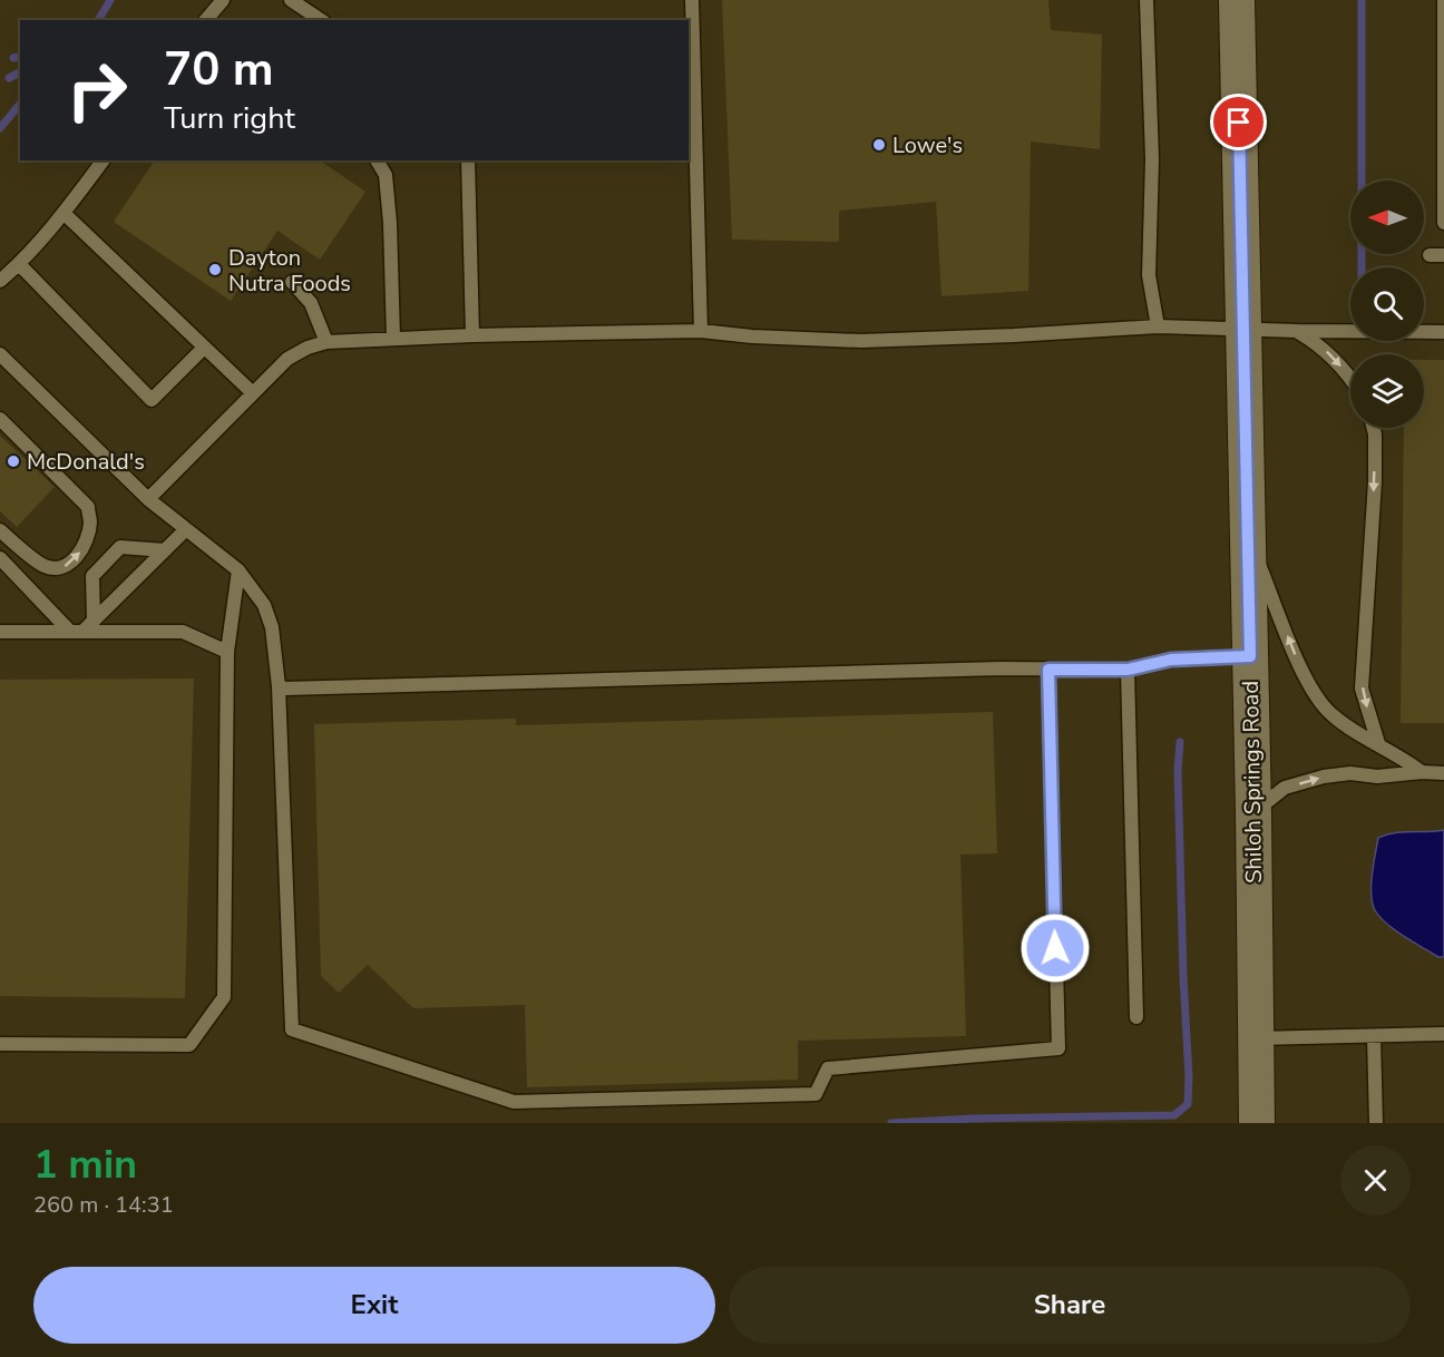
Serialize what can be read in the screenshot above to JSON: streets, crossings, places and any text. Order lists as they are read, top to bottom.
{
  "streets": {
    "street": ["Shiloh Springs Road"]
  },
  "places": ["Lowe's", "Dayton Nutra Foods", "McDonald's"],
  "north": "left",
  "page": {
    "turn": ["70 m", "Turn right"],
    "heading": ["1 min", "260 m · 14:31"],
    "buttons": ["Exit", "Share"]
  }
}
